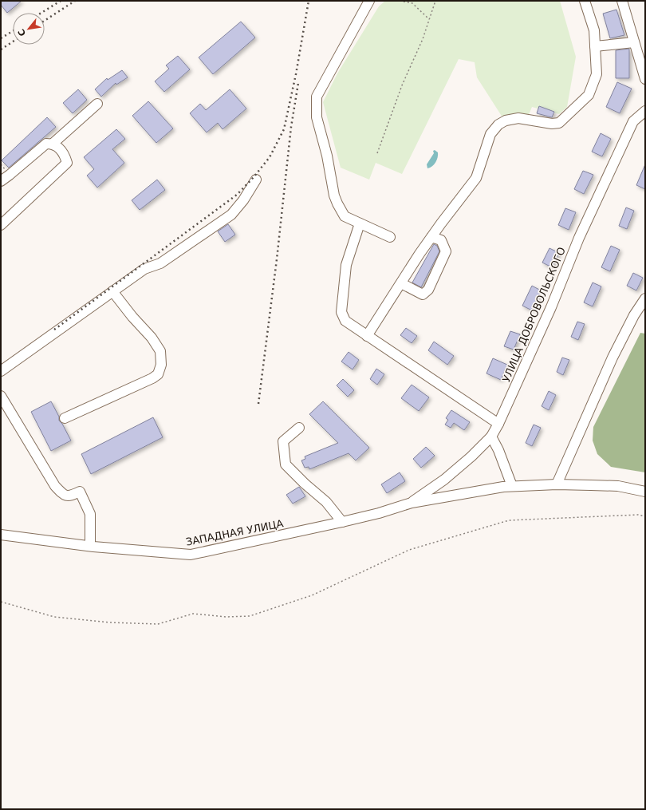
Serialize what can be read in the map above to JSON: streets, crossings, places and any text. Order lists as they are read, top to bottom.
{
  "streets": {
    "street": ["УЛИЦА ДОБРОВОЛЬСКОГО", "ЗАПАДНАЯ УЛИЦА"]
  },
  "crossings": [
    ["УЛИЦА ДОБРОВОЛЬСКОГО", "ЗАПАДНАЯ УЛИЦА"]
  ],
  "north": "bottom left"
}
